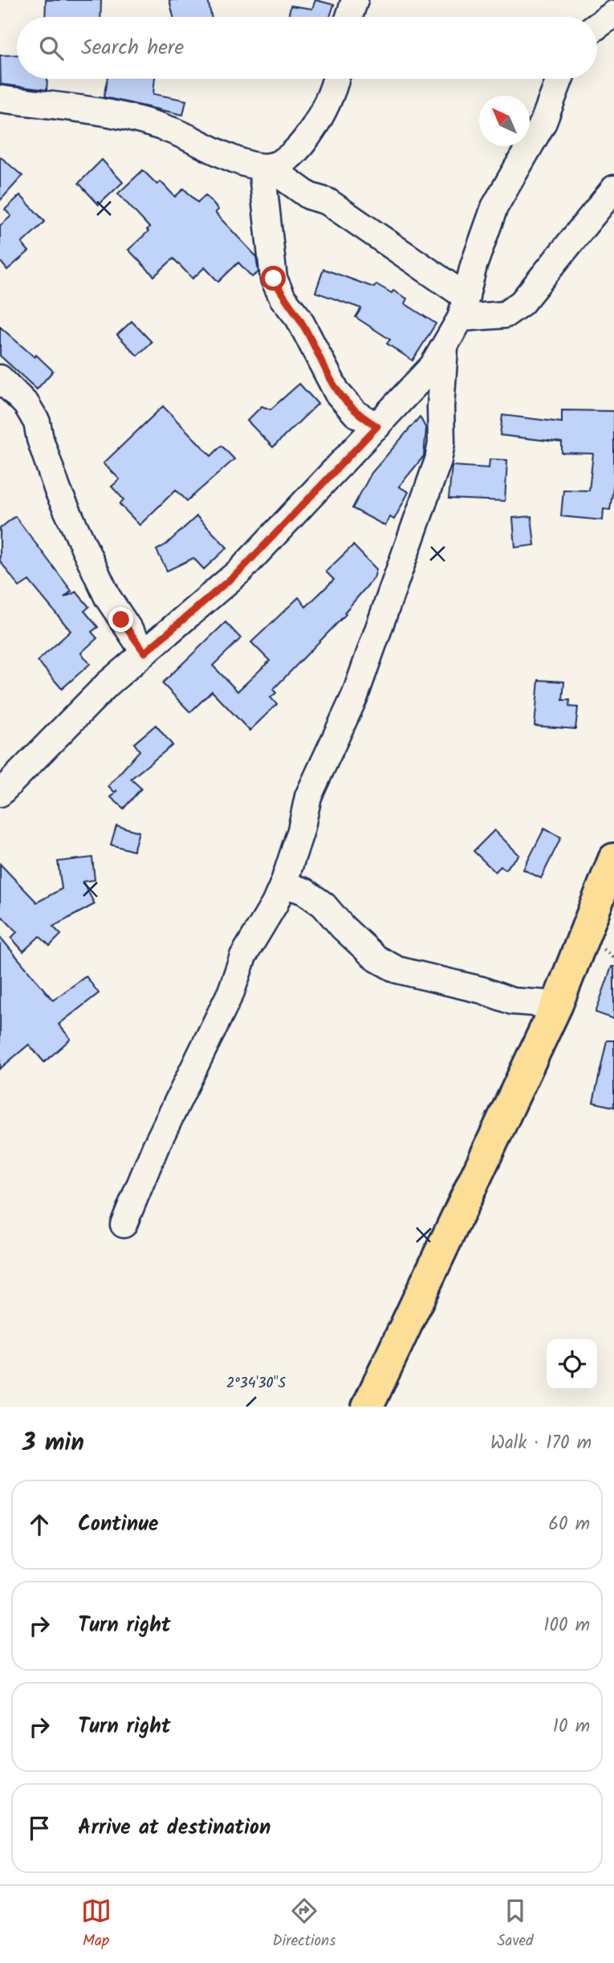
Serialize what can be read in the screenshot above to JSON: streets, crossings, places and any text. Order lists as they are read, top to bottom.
{
  "north": "top left",
  "page": {
    "search": "Search here",
    "heading": ["3 min", "Walk · 170 m"],
    "list": [
      ["Continue", "60 m"],
      ["Turn right", "100 m"],
      ["Turn right", "10 m"],
      "Arrive at destination"
    ],
    "nav": ["Map", "Directions", "Saved"]
  },
  "coordinates": ["2°34'30\"S"]
}
